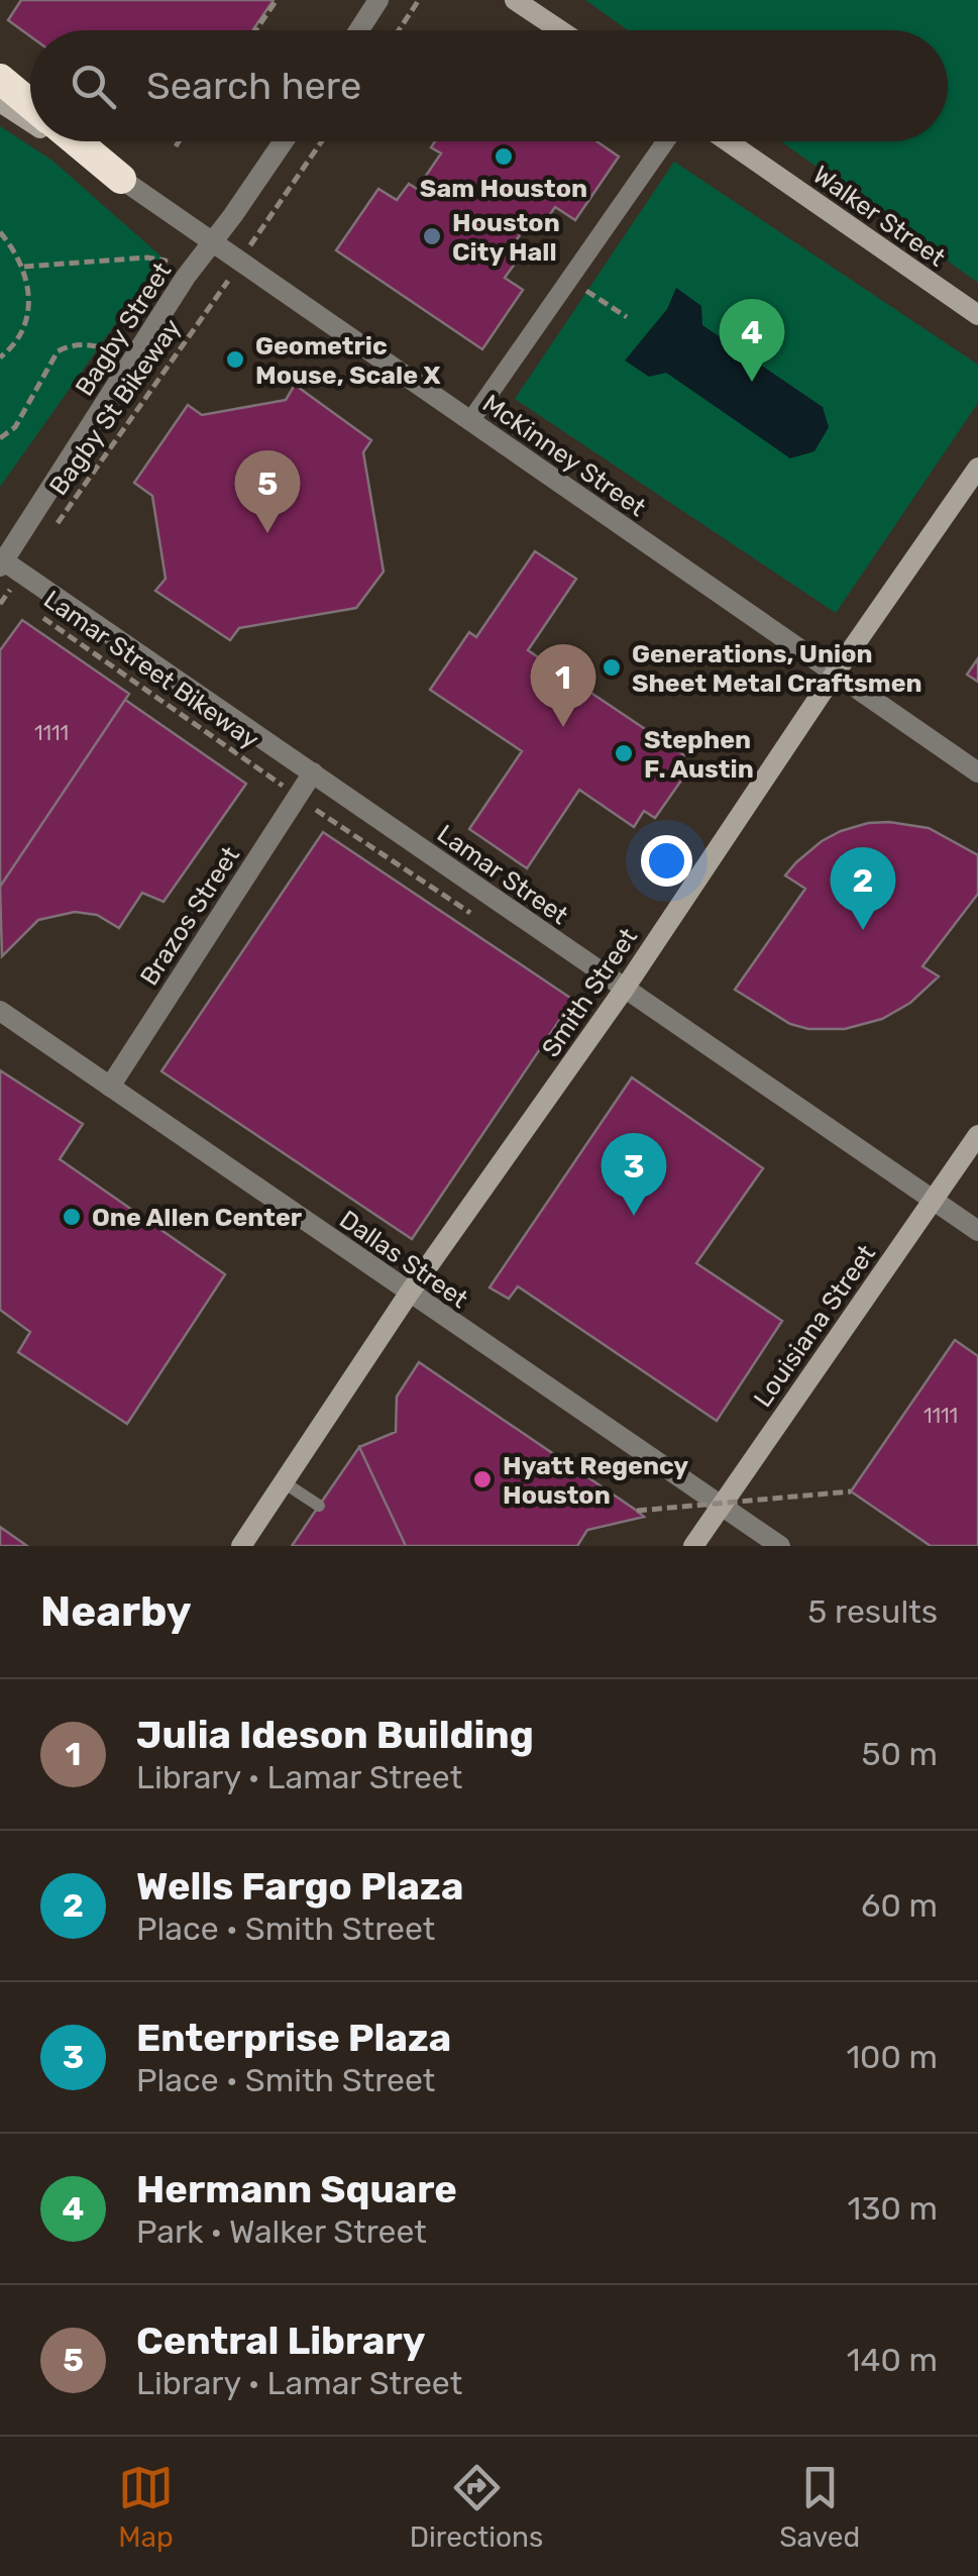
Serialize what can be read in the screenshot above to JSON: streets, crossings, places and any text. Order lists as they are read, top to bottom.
{
  "streets": {
    "main road": ["Walker Street", "Smith Street", "Louisiana Street"],
    "street": [
      "Bagby Street",
      "McKinney Street",
      "Lamar Street",
      "Brazos Street",
      "Dallas Street"
    ],
    "path": ["Bagby St Bikeway", "Lamar Street Bikeway"]
  },
  "crossings": [
    ["Bagby Street", "McKinney Street"],
    ["Bagby Street", "Lamar Street"],
    ["McKinney Street", "Smith Street"],
    ["Lamar Street", "Brazos Street"],
    ["Lamar Street", "Smith Street"],
    ["Lamar Street", "Louisiana Street"],
    ["Brazos Street", "Dallas Street"],
    ["Smith Street", "Dallas Street"],
    ["Dallas Street", "Louisiana Street"]
  ],
  "places": [
    "Sam Houston",
    "Houston City Hall",
    "Geometric Mouse, Scale X",
    "Generations, Union Sheet Metal Craftsmen",
    "Stephen F. Austin",
    "One Allen Center",
    "Hyatt Regency Houston"
  ],
  "house_numbers": ["1111", "1111"],
  "page": {
    "search": "Search here",
    "pins": [
      "4",
      "5",
      "1",
      "2",
      "3"
    ],
    "heading": ["Nearby", "5 results"],
    "list": [
      {
        "mark": "1",
        "name": "Julia Ideson Building",
        "note": "Library · Lamar Street",
        "value": "50 m"
      },
      {
        "mark": "2",
        "name": "Wells Fargo Plaza",
        "note": "Place · Smith Street",
        "value": "60 m"
      },
      {
        "mark": "3",
        "name": "Enterprise Plaza",
        "note": "Place · Smith Street",
        "value": "100 m"
      },
      {
        "mark": "4",
        "name": "Hermann Square",
        "note": "Park · Walker Street",
        "value": "130 m"
      },
      {
        "mark": "5",
        "name": "Central Library",
        "note": "Library · Lamar Street",
        "value": "140 m"
      }
    ],
    "nav": ["Map", "Directions", "Saved"]
  }
}
